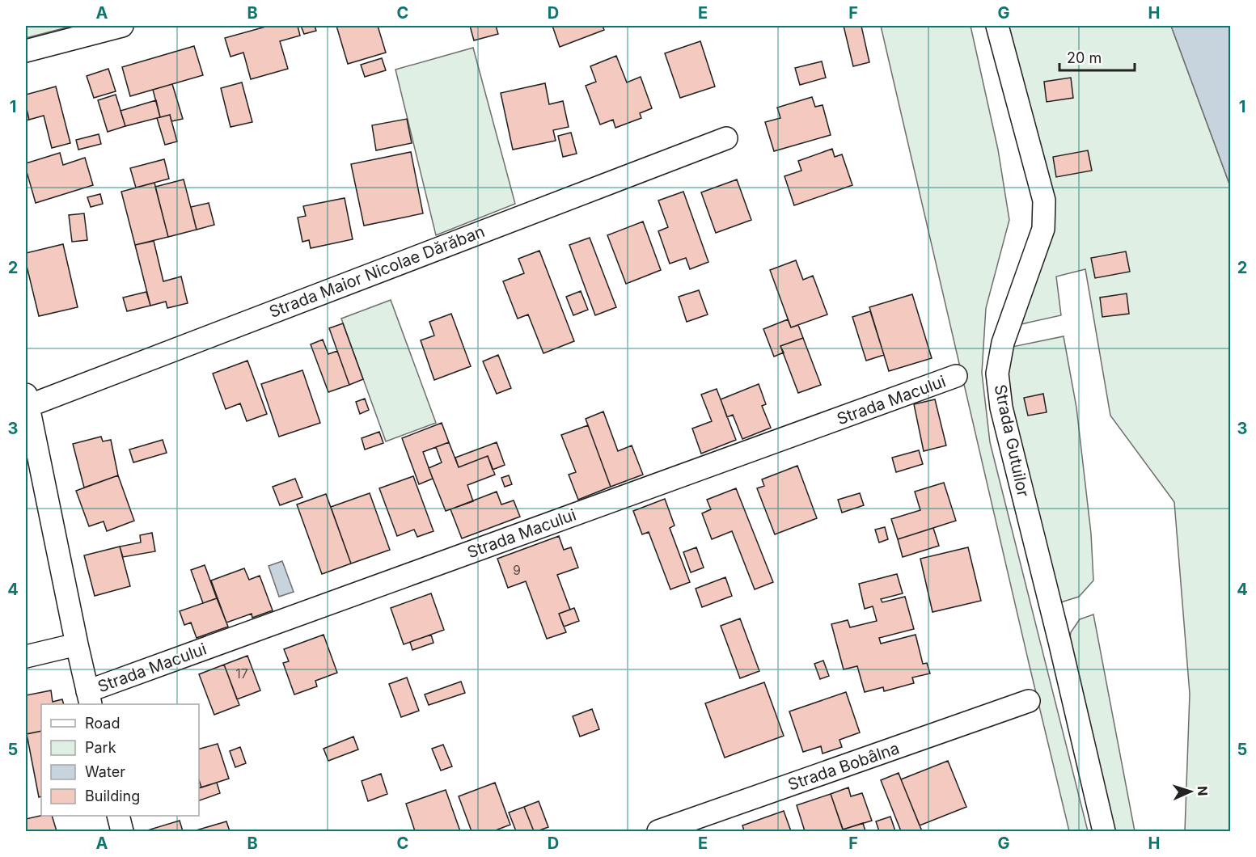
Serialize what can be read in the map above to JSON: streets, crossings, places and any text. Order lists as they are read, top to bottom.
{
  "streets": {
    "street": [
      "Strada Maior Nicolae Dărăban",
      "Strada Macului",
      "Strada Gutuilor",
      "Strada Bobâlna"
    ]
  },
  "house_numbers": ["9", "17"],
  "legend": [
    "Road",
    "Park",
    "Water",
    "Building"
  ],
  "scale_bar": "20 m",
  "north": "right",
  "grid": {
    "columns": [
      "A",
      "B",
      "C",
      "D",
      "E",
      "F",
      "G",
      "H"
    ],
    "rows": [
      "1",
      "2",
      "3",
      "4",
      "5"
    ]
  }
}
